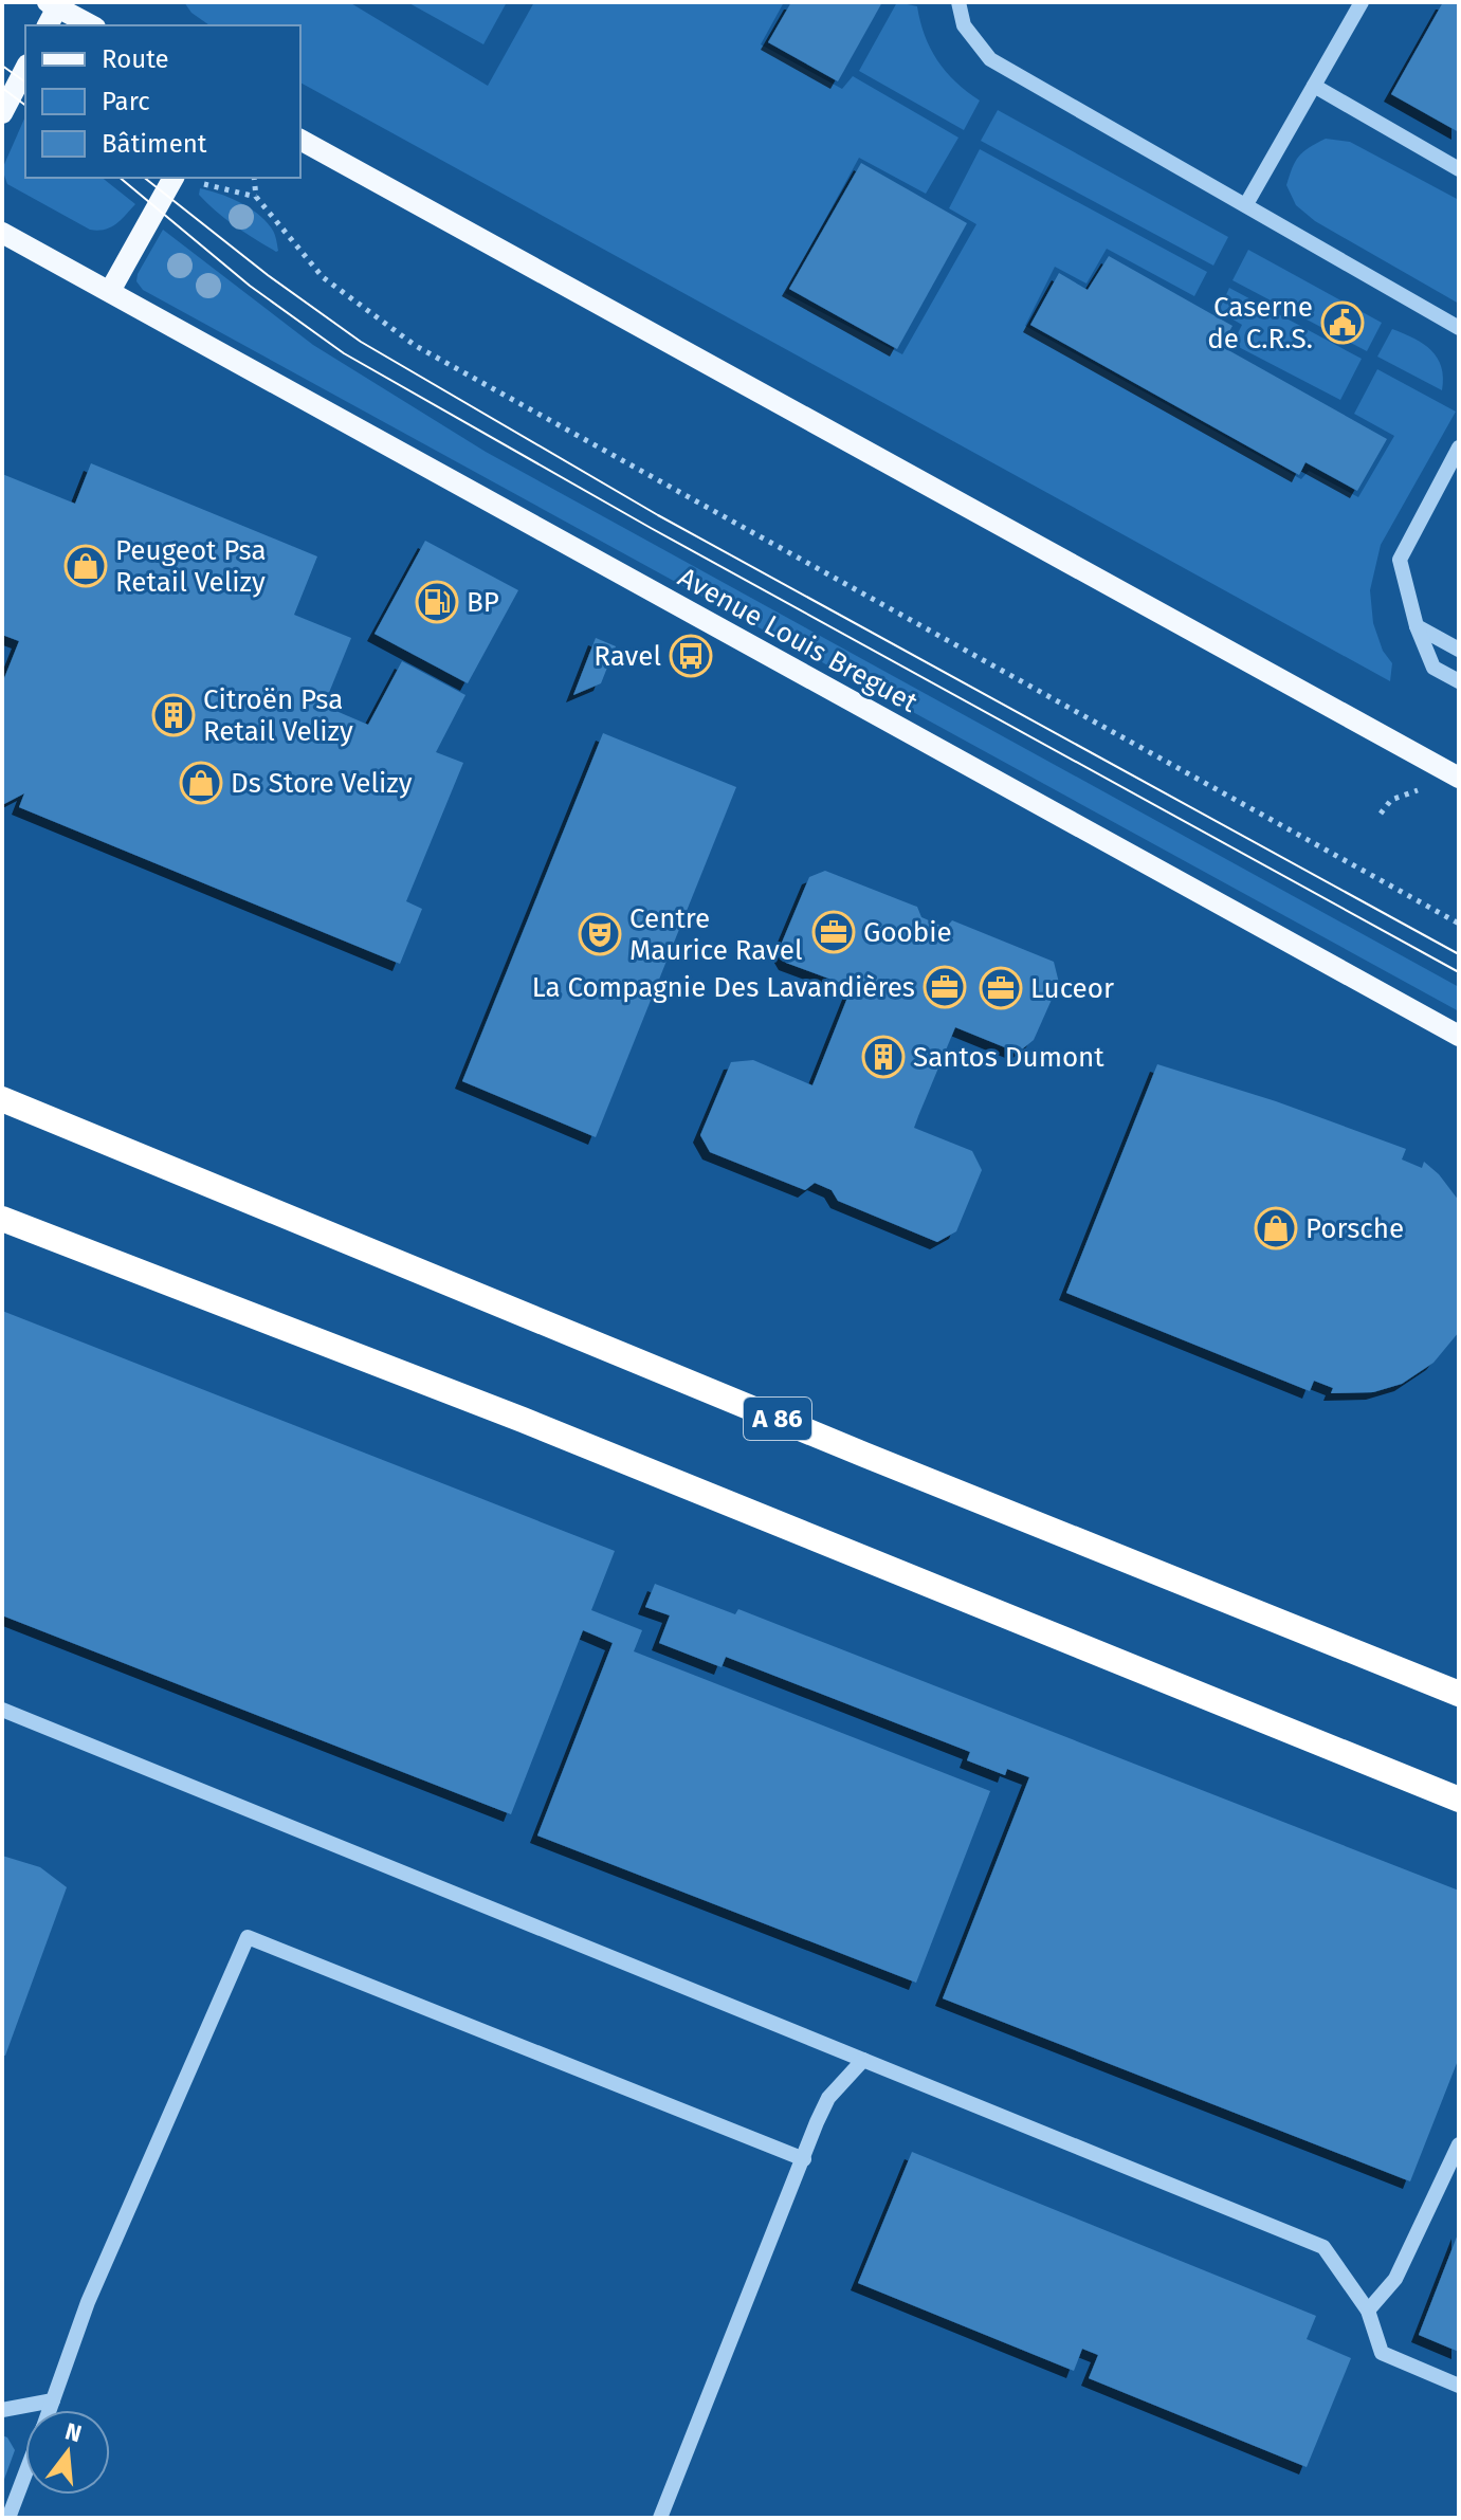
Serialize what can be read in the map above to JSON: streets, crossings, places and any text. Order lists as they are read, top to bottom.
{
  "streets": {
    "highway": ["A 86"],
    "main road": ["Avenue Louis Breguet"]
  },
  "places": {
    "public building": ["Caserne de C.R.S."],
    "shop": ["Peugeot Psa Retail Velizy", "Ds Store Velizy", "Porsche"],
    "fuel station": ["BP"],
    "bus stop": ["Ravel"],
    "building": ["Citroën Psa Retail Velizy", "Santos Dumont"],
    "office": ["Goobie", "La Compagnie Des Lavandières", "Luceor"],
    "theatre": ["Centre Maurice Ravel"]
  },
  "legend": ["Route", "Parc", "Bâtiment"],
  "north": "top"
}
